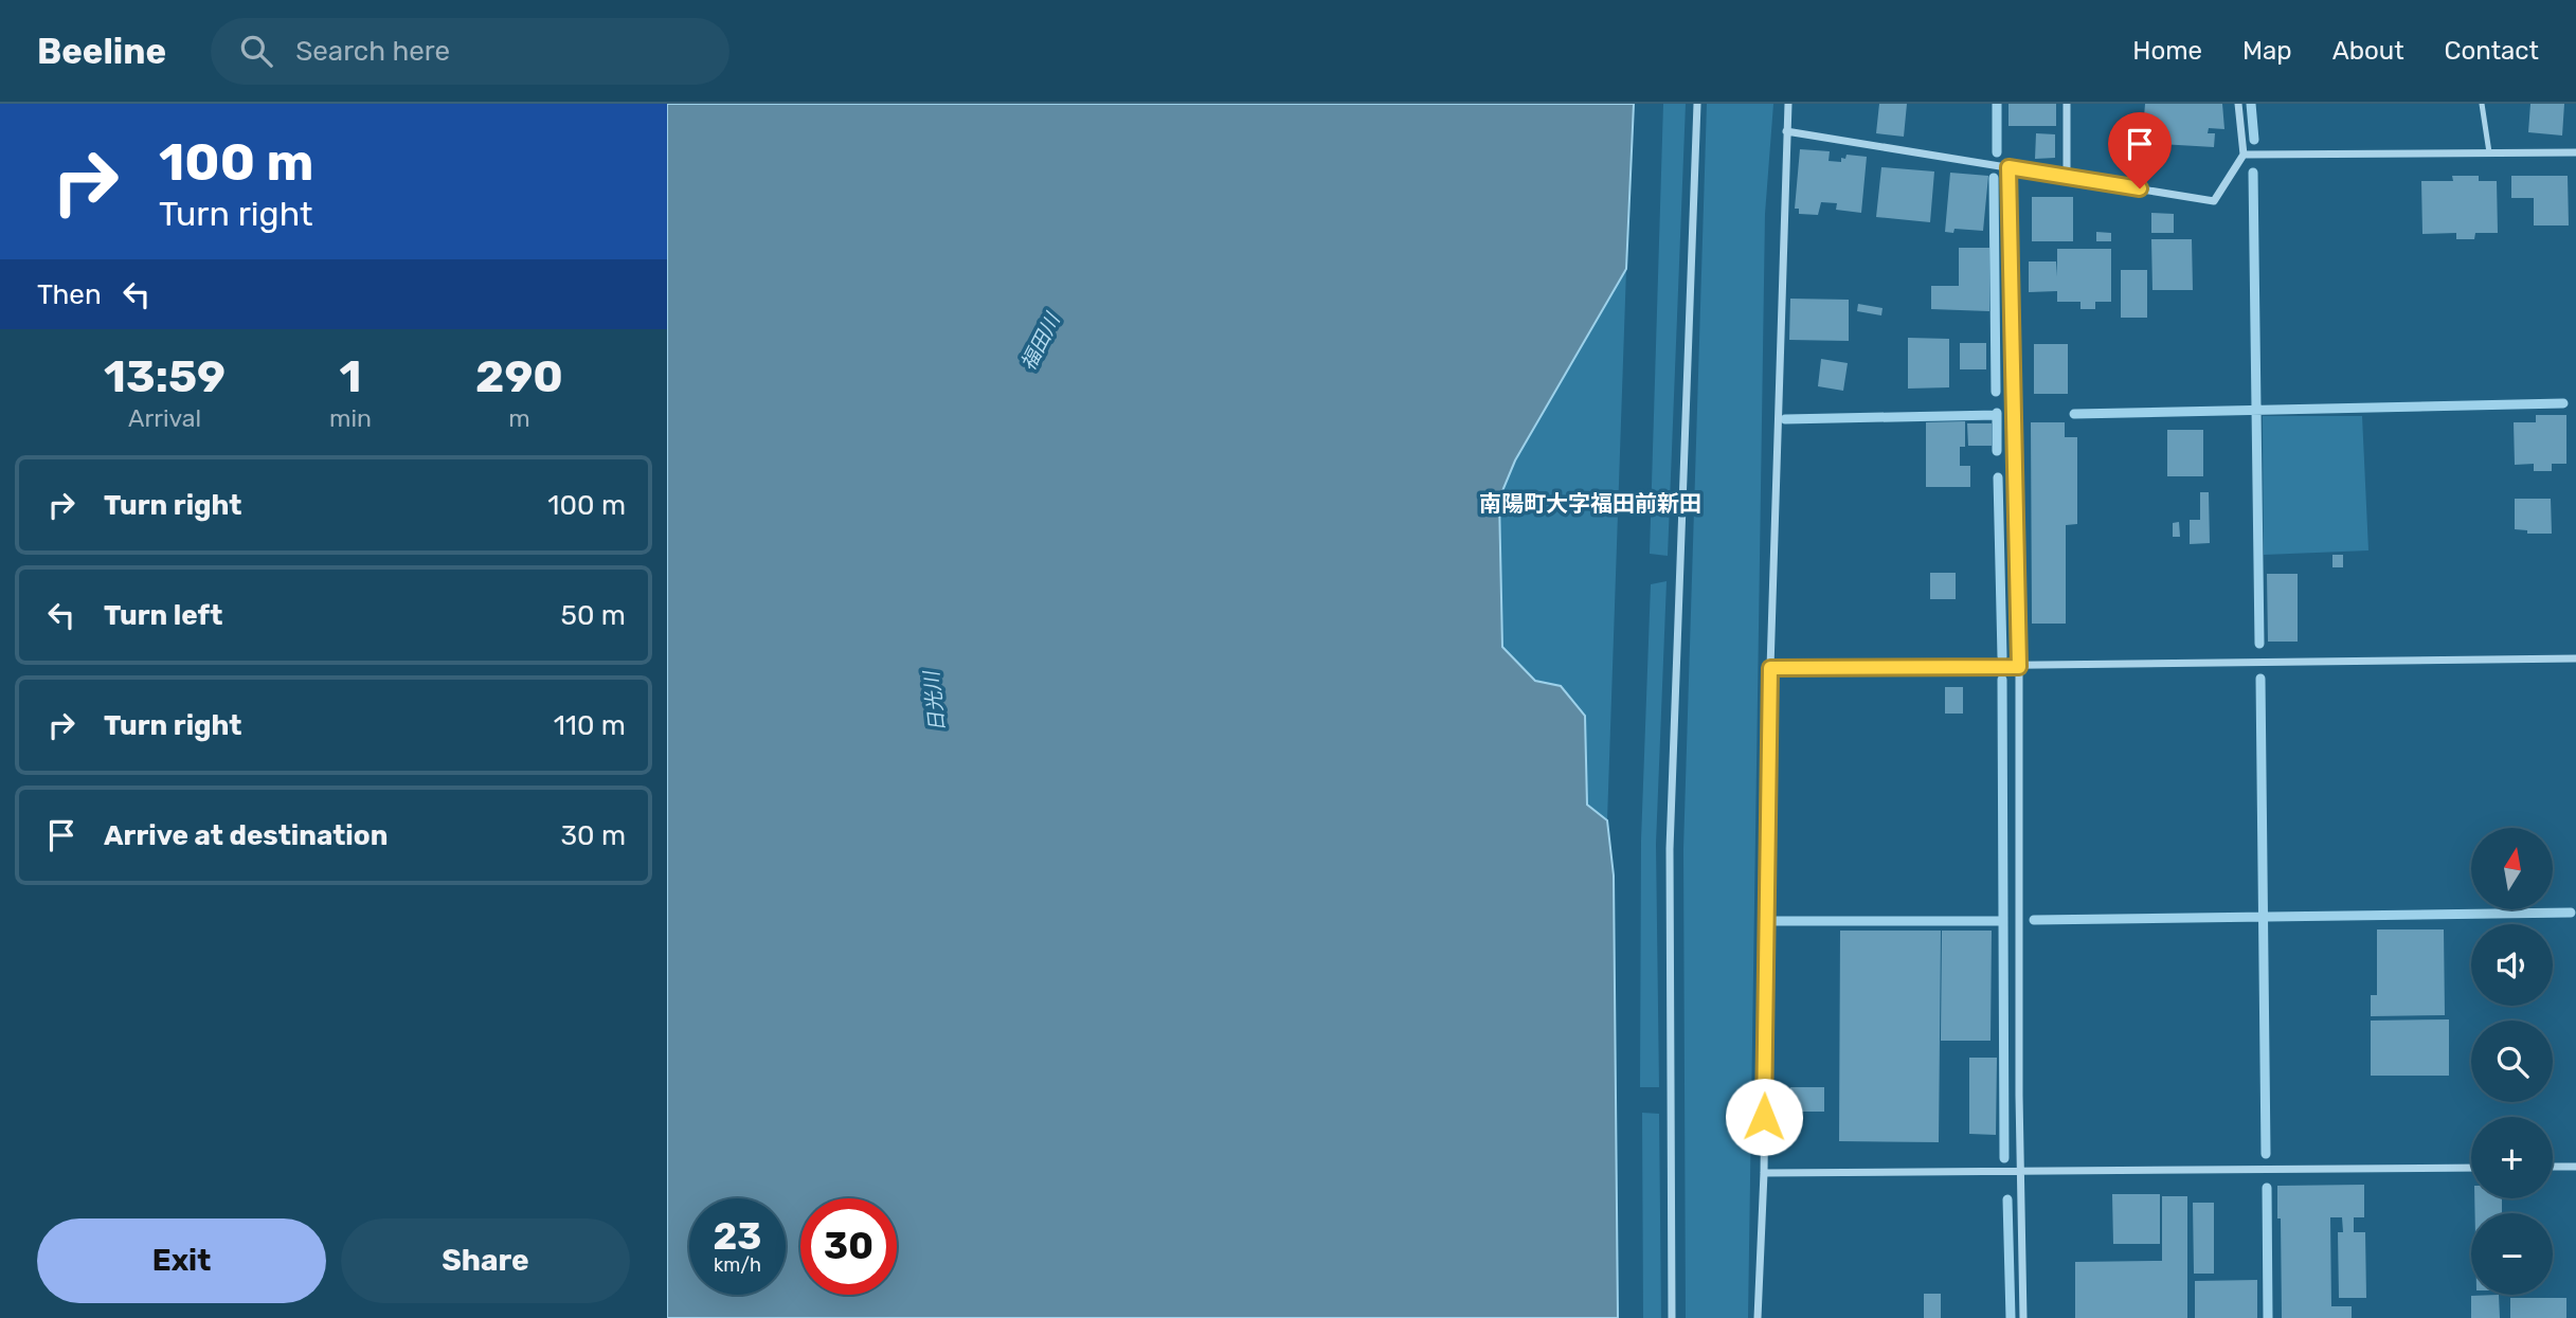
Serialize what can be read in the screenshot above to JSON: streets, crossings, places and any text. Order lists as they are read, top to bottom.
{
  "districts": ["南陽町大字福田前新田"],
  "water": ["福田川", "日光川"],
  "north": "top",
  "page": {
    "header": "Beeline",
    "search": "Search here",
    "nav": [
      "Home",
      "Map",
      "About",
      "Contact"
    ],
    "turn": ["100 m", "Turn right"],
    "then": "Then",
    "eta": [
      "13:59",
      "Arrival",
      "1",
      "min",
      "290",
      "m"
    ],
    "list": [
      {
        "name": "Turn right",
        "value": "100 m"
      },
      {
        "name": "Turn left",
        "value": "50 m"
      },
      {
        "name": "Turn right",
        "value": "110 m"
      },
      {
        "name": "Arrive at destination",
        "value": "30 m"
      }
    ],
    "map_buttons": ["+", "−"],
    "speed": "23 km/h",
    "limit": "30",
    "buttons": ["Exit", "Share"]
  }
}
